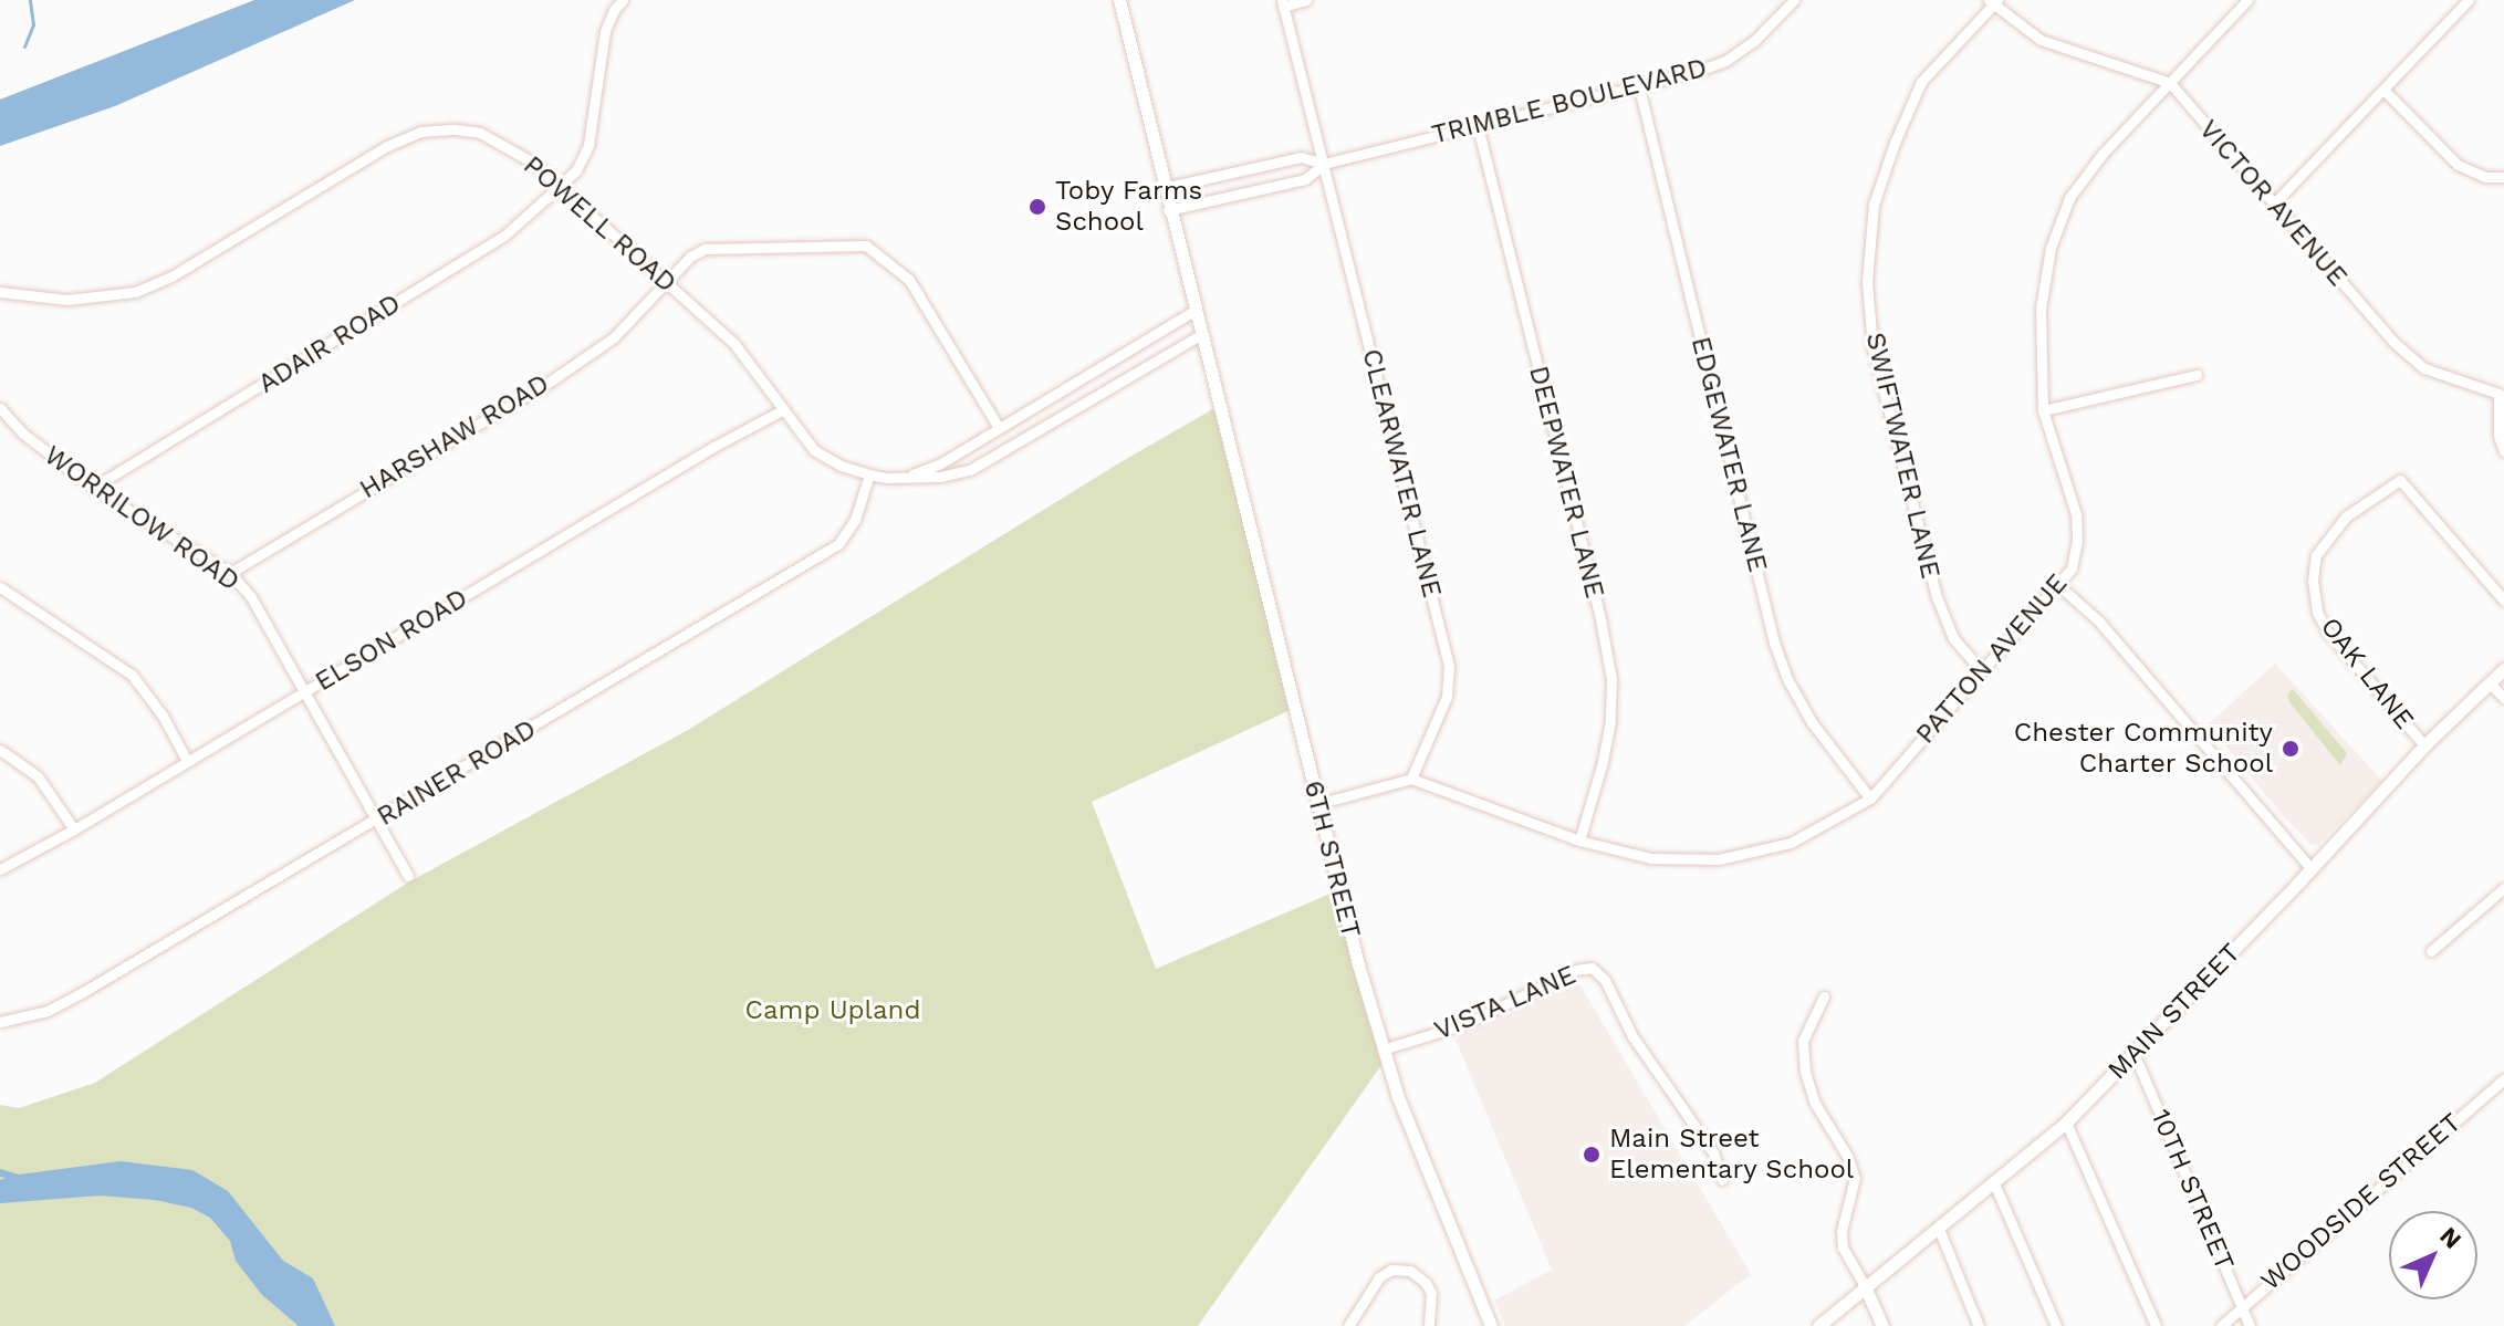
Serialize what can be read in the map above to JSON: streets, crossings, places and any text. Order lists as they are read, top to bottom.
{
  "streets": {
    "street": [
      "TRIMBLE BOULEVARD",
      "VICTOR AVENUE",
      "POWELL ROAD",
      "ADAIR ROAD",
      "HARSHAW ROAD",
      "EDGEWATER LANE",
      "SWIFTWATER LANE",
      "CLEARWATER LANE",
      "DEEPWATER LANE",
      "WORRILOW ROAD",
      "ELSON ROAD",
      "PATTON AVENUE",
      "OAK LANE",
      "RAINER ROAD",
      "6TH STREET",
      "VISTA LANE",
      "MAIN STREET",
      "10TH STREET",
      "WOODSIDE STREET"
    ]
  },
  "crossings": [
    ["TRIMBLE BOULEVARD", "EDGEWATER LANE"],
    ["TRIMBLE BOULEVARD", "CLEARWATER LANE"],
    ["TRIMBLE BOULEVARD", "DEEPWATER LANE"],
    ["TRIMBLE BOULEVARD", "6TH STREET"],
    ["VICTOR AVENUE", "PATTON AVENUE"],
    ["POWELL ROAD", "ADAIR ROAD"],
    ["POWELL ROAD", "HARSHAW ROAD"],
    ["POWELL ROAD", "ELSON ROAD"],
    ["POWELL ROAD", "RAINER ROAD"],
    ["POWELL ROAD", "6TH STREET"],
    ["ADAIR ROAD", "WORRILOW ROAD"],
    ["HARSHAW ROAD", "WORRILOW ROAD"],
    ["EDGEWATER LANE", "PATTON AVENUE"],
    ["SWIFTWATER LANE", "PATTON AVENUE"],
    ["CLEARWATER LANE", "PATTON AVENUE"],
    ["DEEPWATER LANE", "PATTON AVENUE"],
    ["WORRILOW ROAD", "ELSON ROAD"],
    ["WORRILOW ROAD", "RAINER ROAD"],
    ["OAK LANE", "MAIN STREET"],
    ["6TH STREET", "VISTA LANE"],
    ["MAIN STREET", "10TH STREET"],
    ["10TH STREET", "WOODSIDE STREET"]
  ],
  "parks": ["Camp Upland"],
  "places": ["Toby Farms School", "Chester Community Charter School", "Main Street Elementary School"],
  "north": "top right"
}
